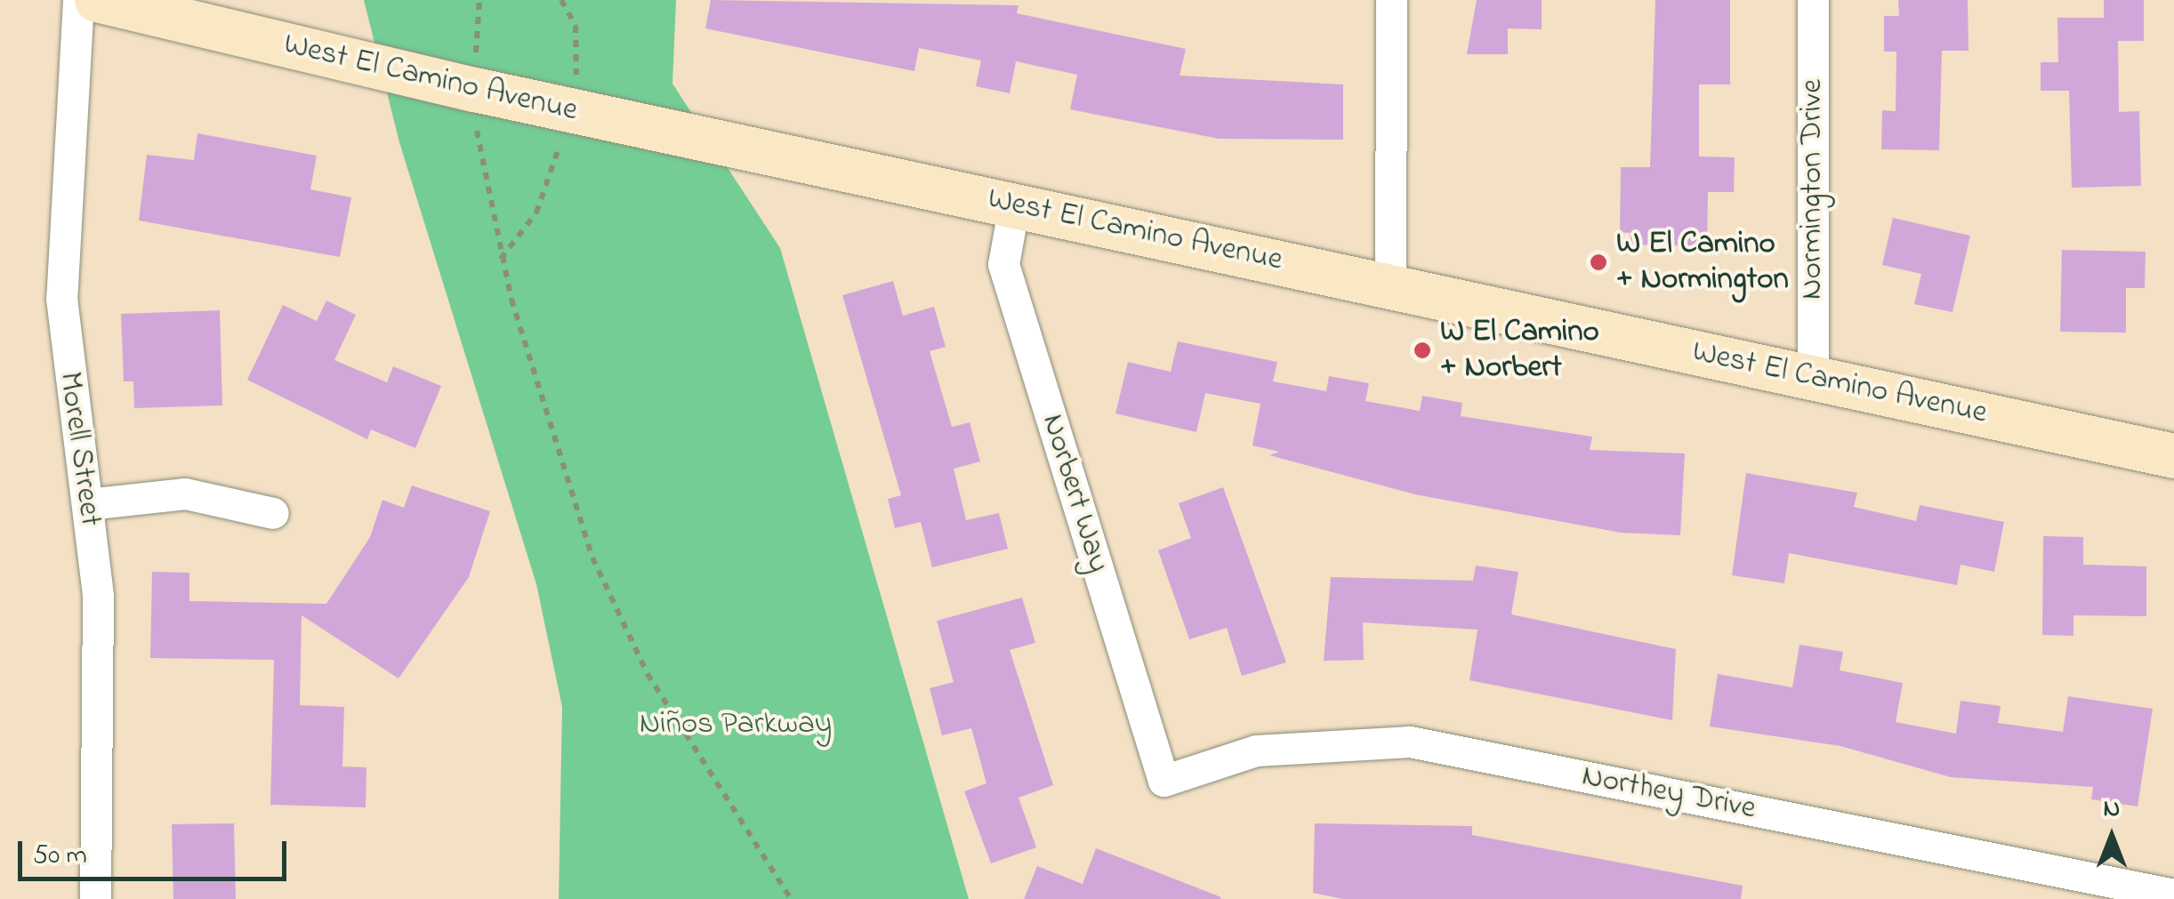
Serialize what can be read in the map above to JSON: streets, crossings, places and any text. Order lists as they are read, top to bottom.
{
  "streets": {
    "main road": ["West El Camino Avenue"],
    "street": [
      "Normington Drive",
      "Morell Street",
      "Norbert Way",
      "Northey Drive"
    ]
  },
  "crossings": [
    ["West El Camino Avenue", "Normington Drive"],
    ["West El Camino Avenue", "Norbert Way"],
    ["Norbert Way", "Northey Drive"]
  ],
  "parks": ["Niños Parkway"],
  "places": ["W El Camino + Normington", "W El Camino + Norbert"],
  "scale_bar": "50 m",
  "north": "top"
}
